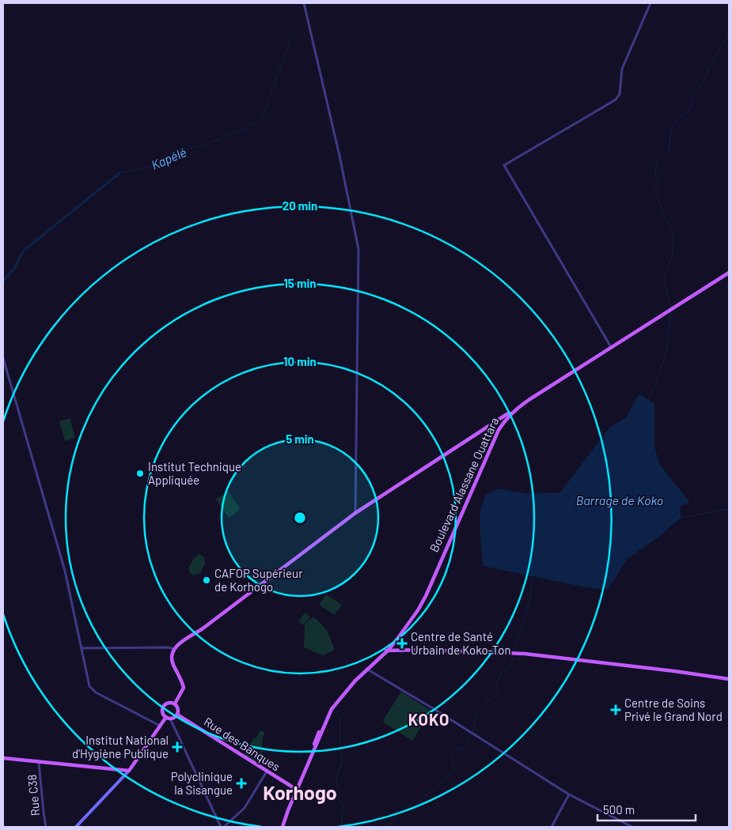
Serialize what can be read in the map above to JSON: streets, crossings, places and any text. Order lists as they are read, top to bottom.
{
  "streets": {
    "main road": ["Boulevard Alassane Ouattara", "Rue des Banques"],
    "street": ["Rue C38"]
  },
  "crossings": [
    ["Boulevard Alassane Ouattara", "Rue des Banques"]
  ],
  "districts": ["KOKO", "Korhogo"],
  "water": ["Kapélé", "Barrage de Koko"],
  "places": {
    "other": ["Institut Technique Appliquée", "CAFOP Supérieur de Korhogo"],
    "health": [
      "Centre de Santé Urbain de Koko-Ton",
      "Centre de Soins Privé le Grand Nord",
      "Institut National d'Hygiène Publique",
      "Polyclinique la Sisangue"
    ]
  },
  "scale_bar": "500 m",
  "rings": [
    "20 min",
    "15 min",
    "10 min",
    "5 min"
  ]
}
